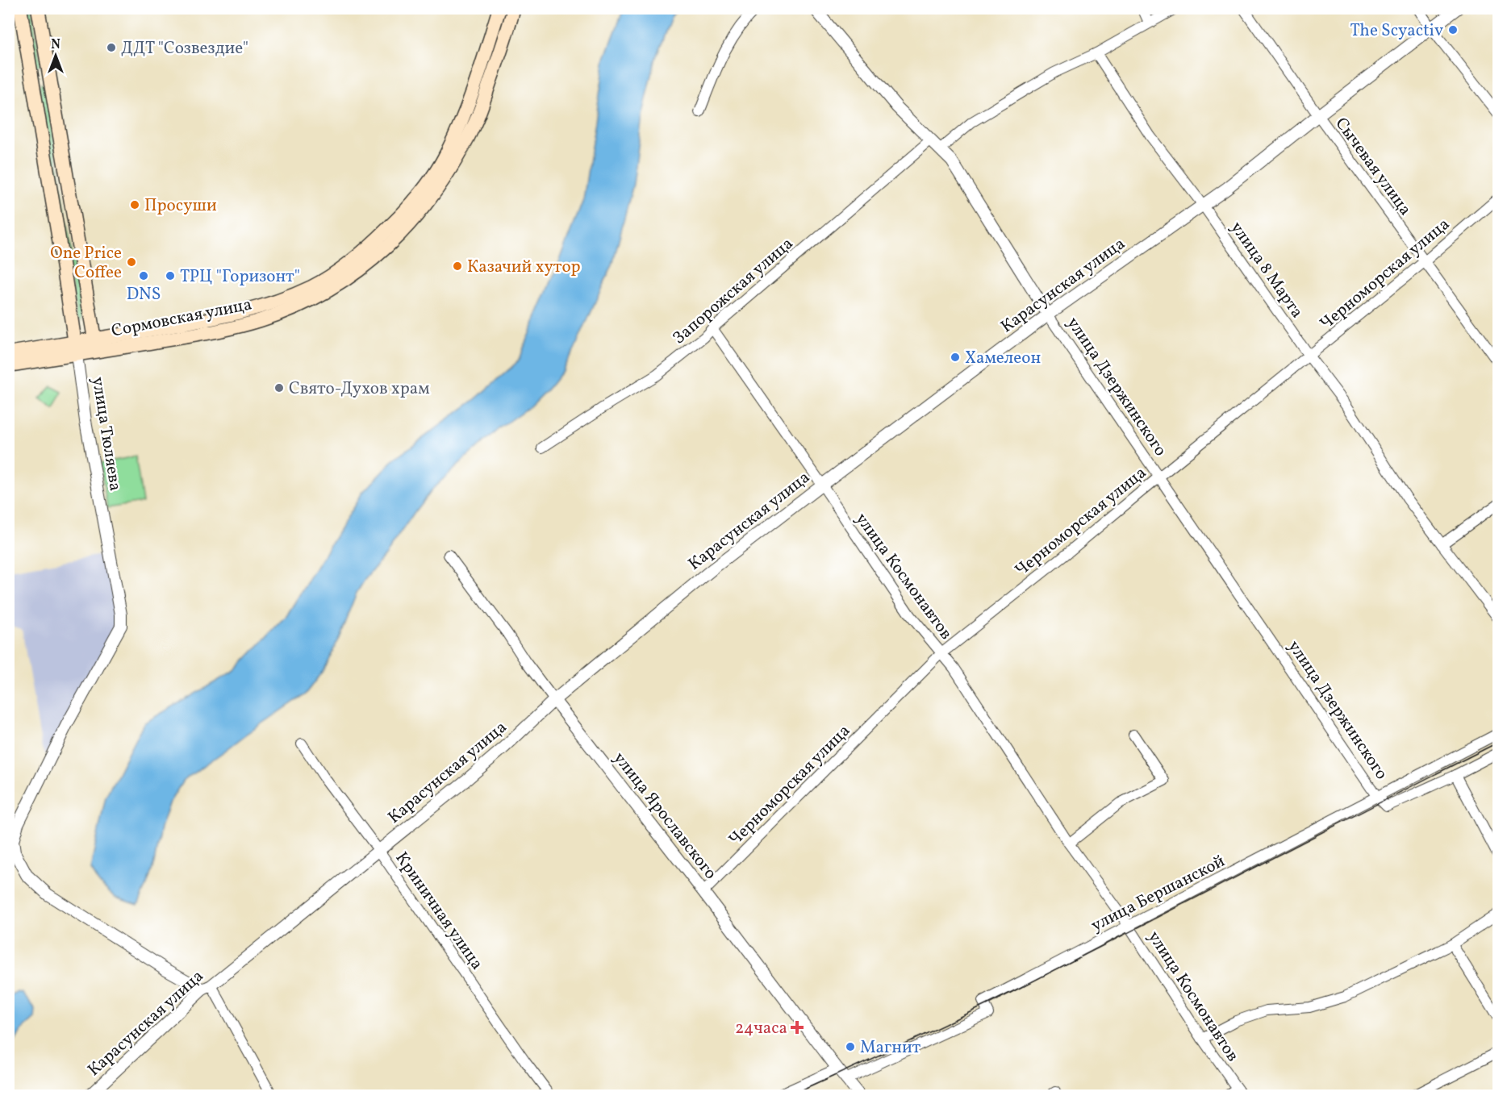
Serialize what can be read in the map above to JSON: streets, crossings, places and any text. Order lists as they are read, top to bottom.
{
  "streets": {
    "main road": ["Сормовская улица", "улица Тюляева"],
    "street": [
      "Сычевая улица",
      "улица 8 Марта",
      "Черноморская улица",
      "Карасунская улица",
      "Запорожская улица",
      "улица Дзержинского",
      "улица Космонавтов",
      "улица Ярославского",
      "улица Бершанской",
      "Криничная улица"
    ]
  },
  "crossings": [
    ["Сычевая улица", "Черноморская улица"],
    ["Сычевая улица", "Карасунская улица"],
    ["улица 8 Марта", "Черноморская улица"],
    ["улица 8 Марта", "Карасунская улица"],
    ["Черноморская улица", "улица Дзержинского"],
    ["Черноморская улица", "улица Космонавтов"],
    ["Черноморская улица", "улица Ярославского"],
    ["Карасунская улица", "улица Дзержинского"],
    ["Карасунская улица", "улица Космонавтов"],
    ["Карасунская улица", "улица Ярославского"],
    ["Карасунская улица", "Криничная улица"],
    ["Запорожская улица", "улица Дзержинского"],
    ["Запорожская улица", "улица Космонавтов"],
    ["Сормовская улица", "улица Тюляева"],
    ["улица Дзержинского", "улица Бершанской"],
    ["улица Космонавтов", "улица Бершанской"],
    ["улица Ярославского", "улица Бершанской"]
  ],
  "places": {
    "other": [
      "The Scyactiv",
      "ДДТ \"Созвездие\"",
      "Просуши",
      "One Price Coffee",
      "Казачий хутор",
      "DNS",
      "ТРЦ \"Горизонт\"",
      "Хамелеон",
      "Свято-Духов храм",
      "Магнит"
    ],
    "health": ["24часа"]
  },
  "north": "top"
}
